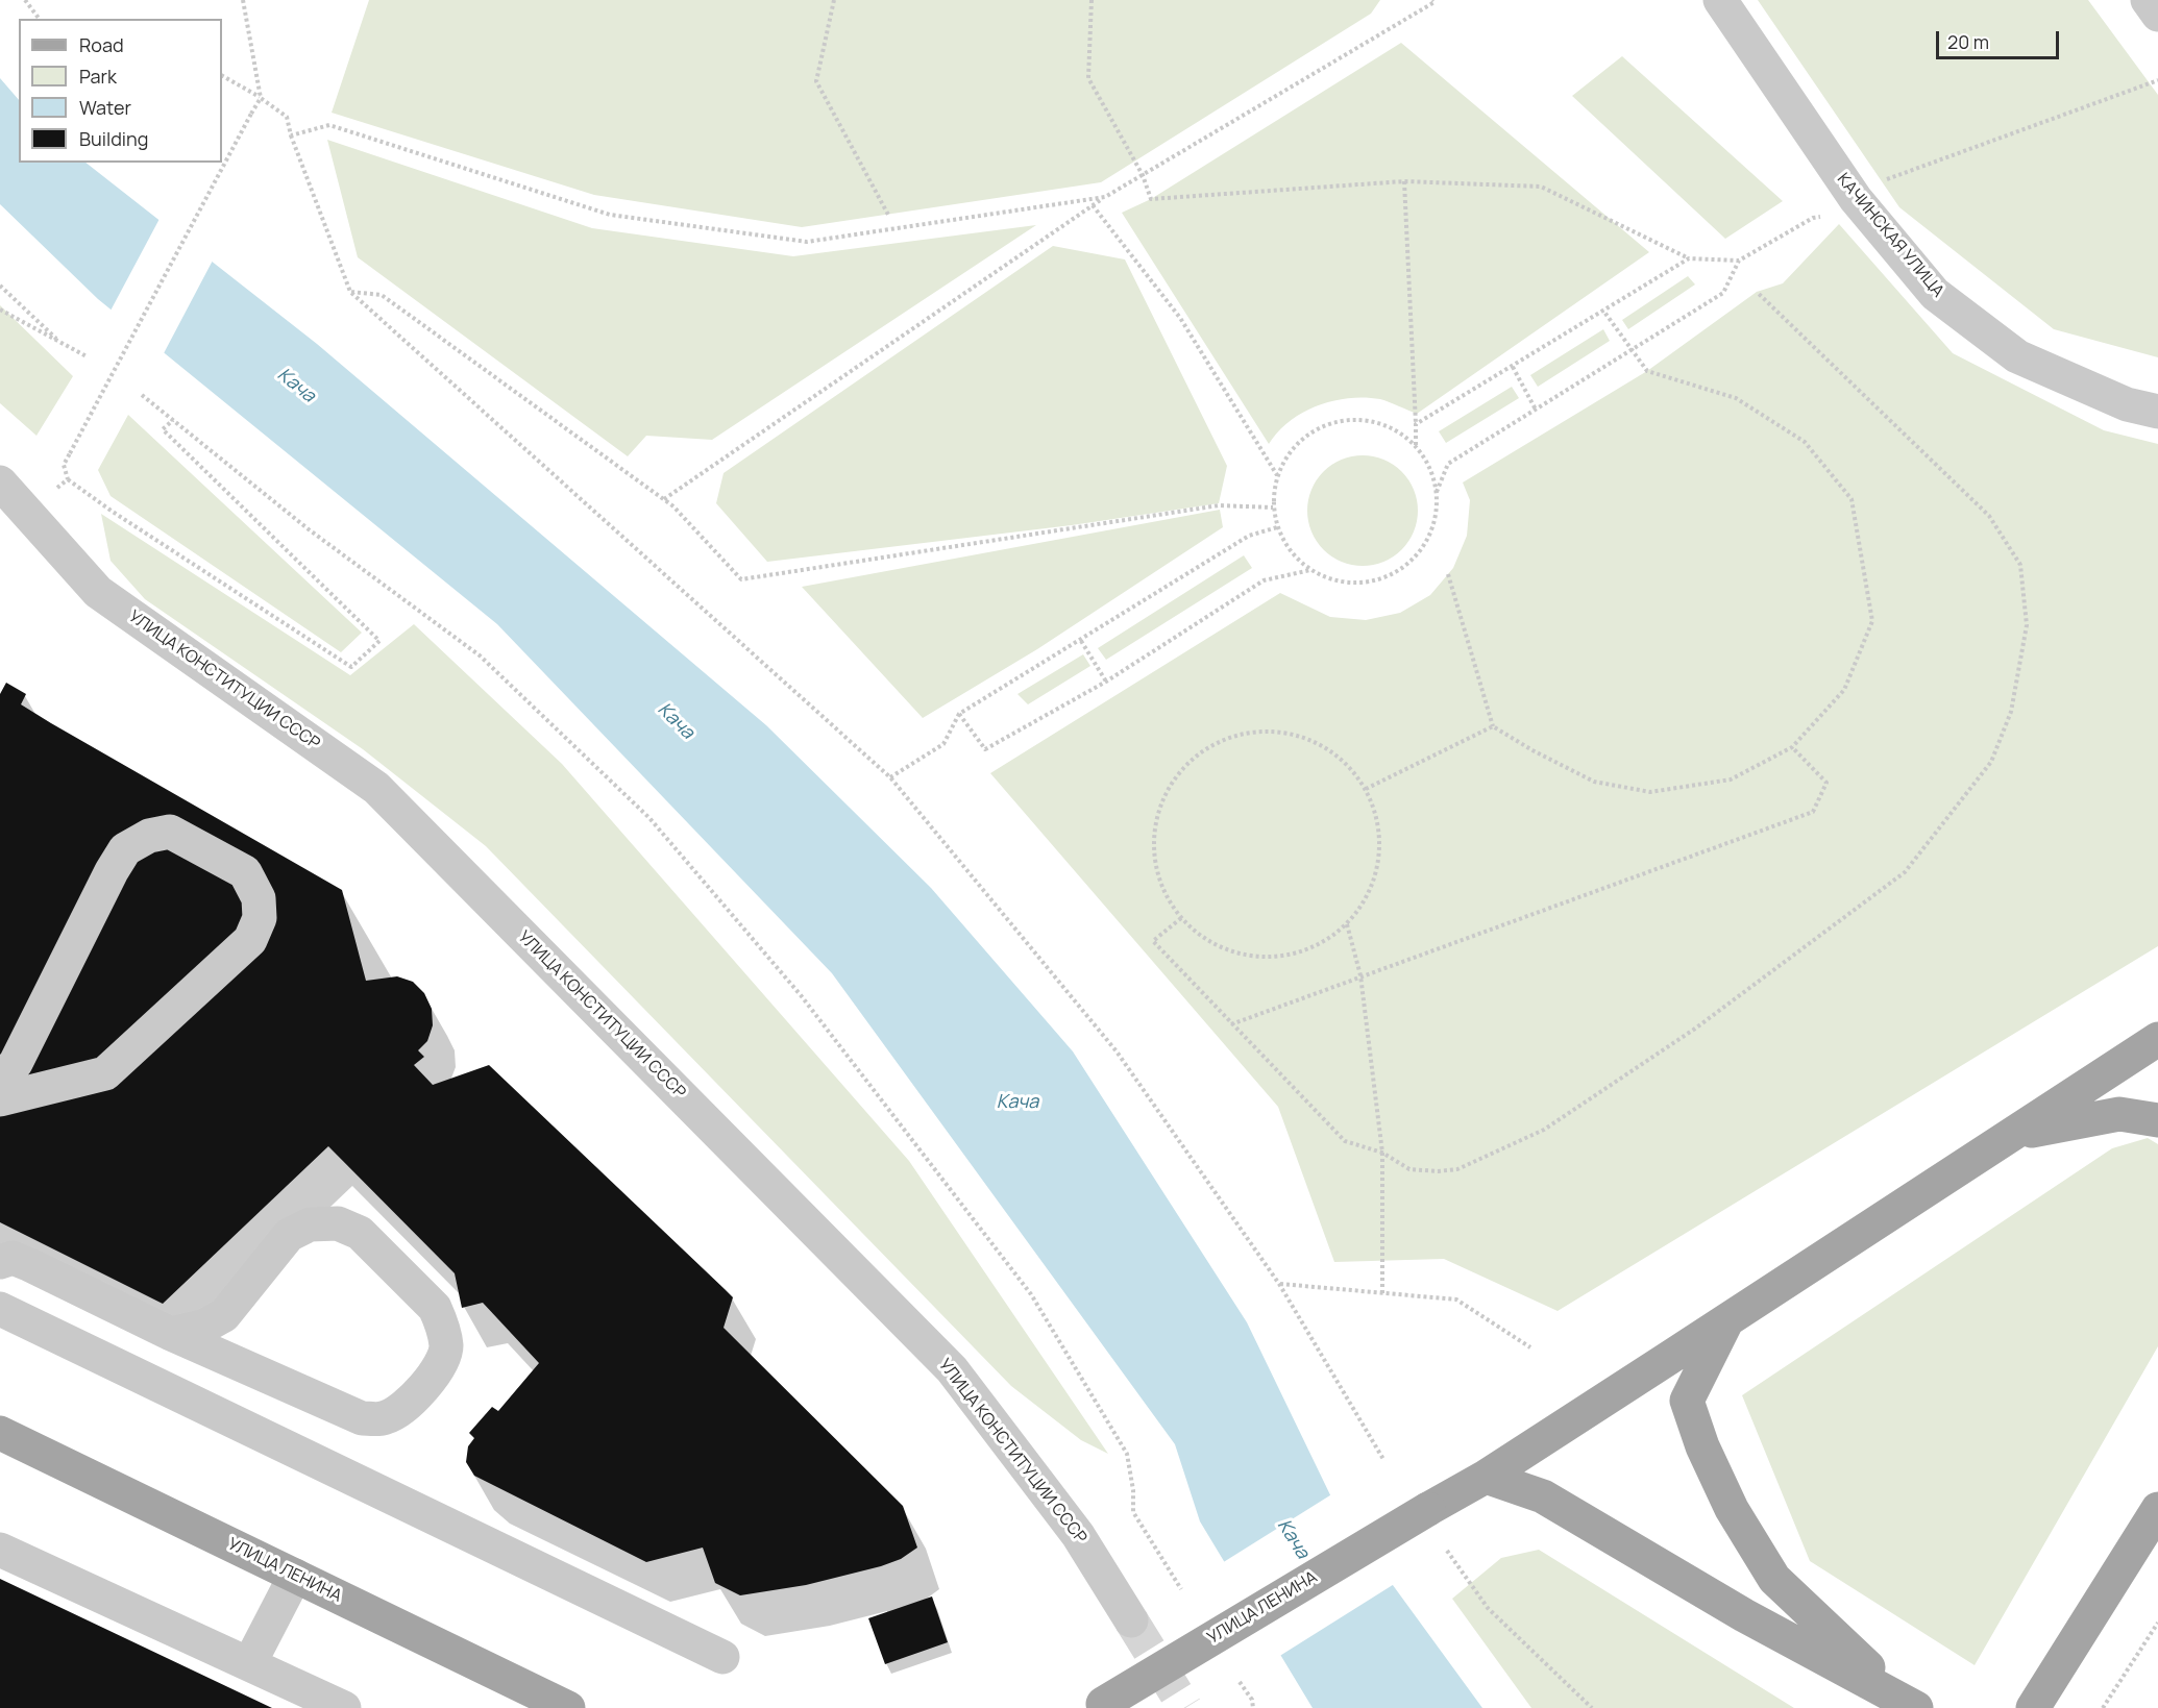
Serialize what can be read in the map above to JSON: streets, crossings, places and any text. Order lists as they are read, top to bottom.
{
  "streets": {
    "main road": ["УЛИЦА ЛЕНИНА"],
    "street": ["КАЧИНСКАЯ УЛИЦА", "УЛИЦА КОНСТИТУЦИИ СССР"]
  },
  "water": ["Кача"],
  "legend": [
    "Road",
    "Park",
    "Water",
    "Building"
  ],
  "scale_bar": "20 m"
}
